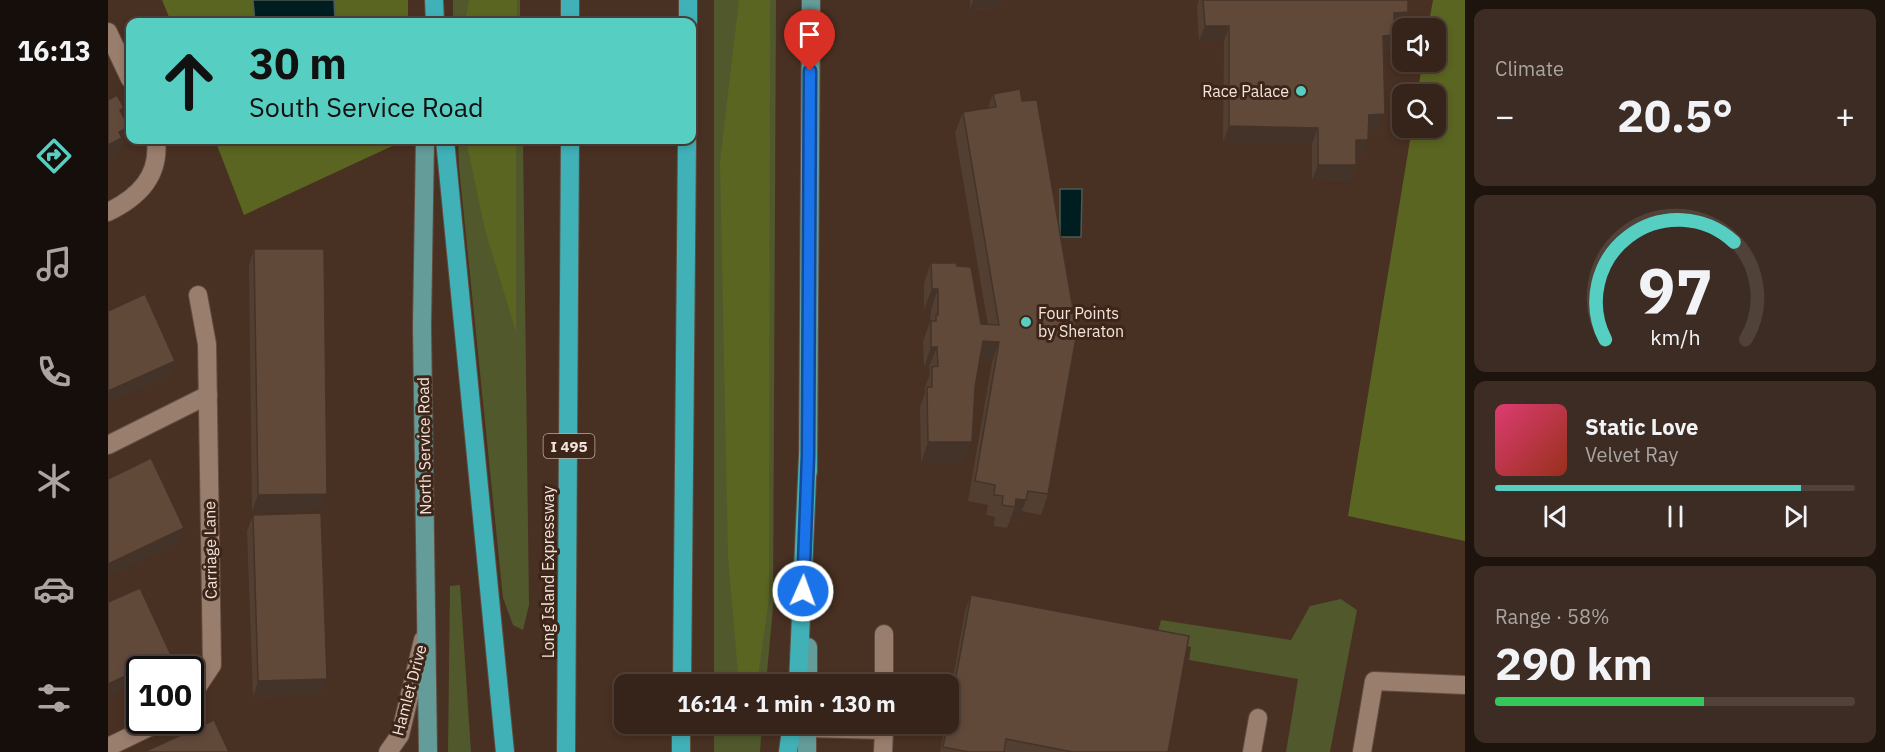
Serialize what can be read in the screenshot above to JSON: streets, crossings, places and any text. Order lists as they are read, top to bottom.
{
  "streets": {
    "highway": ["I 495", "Long Island Expressway"],
    "main road": ["North Service Road"],
    "street": ["Carriage Lane", "Hamlet Drive"]
  },
  "crossings": [
    ["North Service Road", "Hamlet Drive"]
  ],
  "places": ["Race Palace", "Four Points by Sheraton"],
  "page": {
    "tabs": "16:13",
    "tile": [
      "Climate",
      ["Range · 58%", "290 km"]
    ],
    "turn": ["30 m", "South Service Road"],
    "heat": ["−", "20.5°", "+"],
    "song": ["Static Love", "Velvet Ray"],
    "limit": "100",
    "trip": "16:14 · 1 min · 130 m",
    "gauge": ["97", "km/h"]
  }
}
